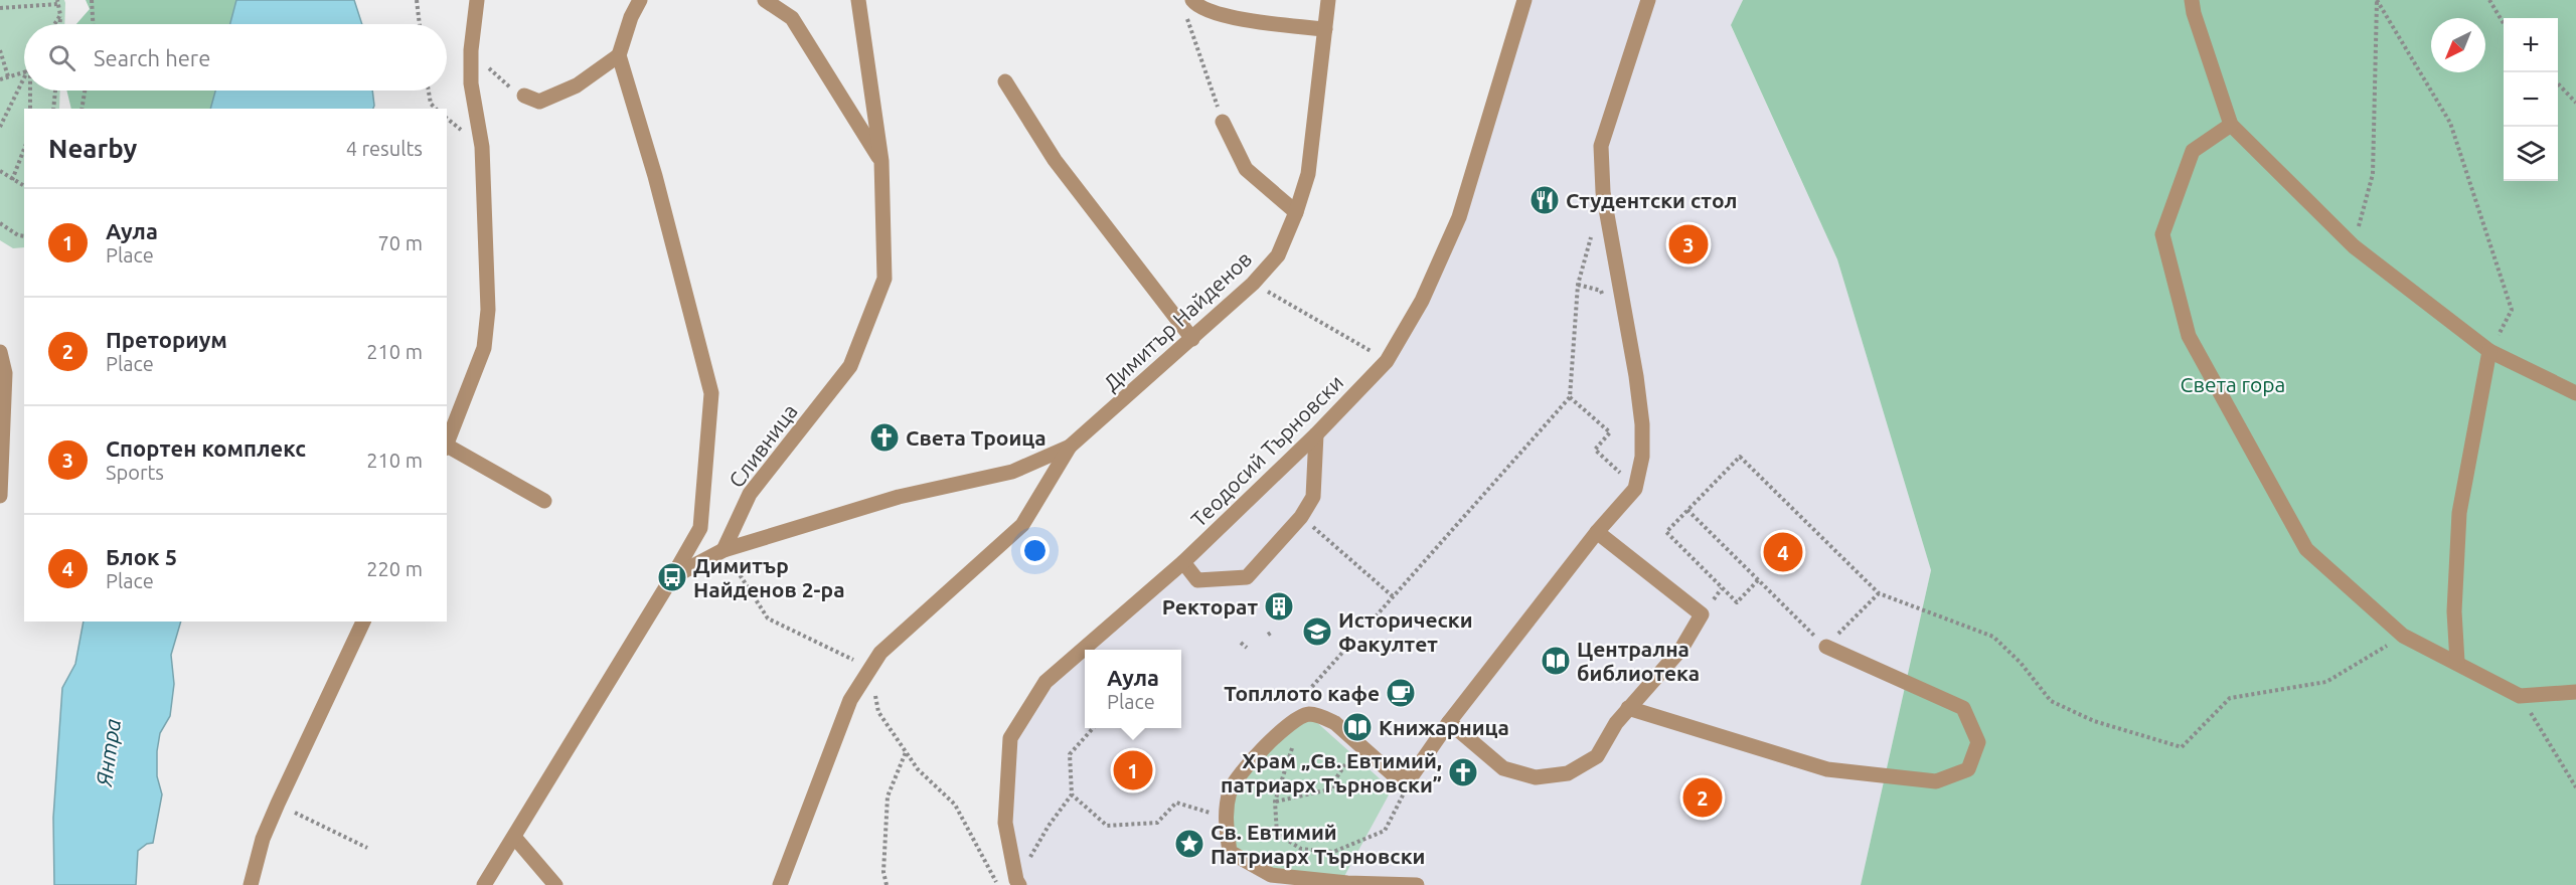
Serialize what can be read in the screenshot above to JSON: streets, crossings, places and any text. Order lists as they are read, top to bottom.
{
  "streets": {
    "street": ["Димитър Найденов", "Сливница", "Теодосий Търновски"]
  },
  "crossings": [
    ["Димитър Найденов", "Сливница"]
  ],
  "water": ["Янтра"],
  "parks": ["Света гора"],
  "places": {
    "restaurant": ["Студентски стол"],
    "church": ["Света Троица", "Храм „Св. Евтимий, патриарх Търновски”"],
    "bus stop": ["Димитър Найденов 2-ра"],
    "building": ["Ректорат"],
    "school or university": ["Исторически Факултет"],
    "library": ["Централна библиотека", "Книжарница"],
    "cafe": ["Топллото кафе"],
    "place": ["Св. Евтимий Патриарх Търновски"]
  },
  "north": "bottom left",
  "page": {
    "map_buttons": ["+", "−"],
    "search": "Search here",
    "heading": ["Nearby", "4 results"],
    "list": [
      {
        "mark": "1",
        "name": "Аула",
        "note": "Place",
        "value": "70 m"
      },
      {
        "mark": "2",
        "name": "Преториум",
        "note": "Place",
        "value": "210 m"
      },
      {
        "mark": "3",
        "name": "Спортен комплекс",
        "note": "Sports",
        "value": "210 m"
      },
      {
        "mark": "4",
        "name": "Блок 5",
        "note": "Place",
        "value": "220 m"
      }
    ],
    "pins": [
      "3",
      "4",
      "1",
      "2"
    ],
    "popup": ["Аула", "Place"]
  }
}
